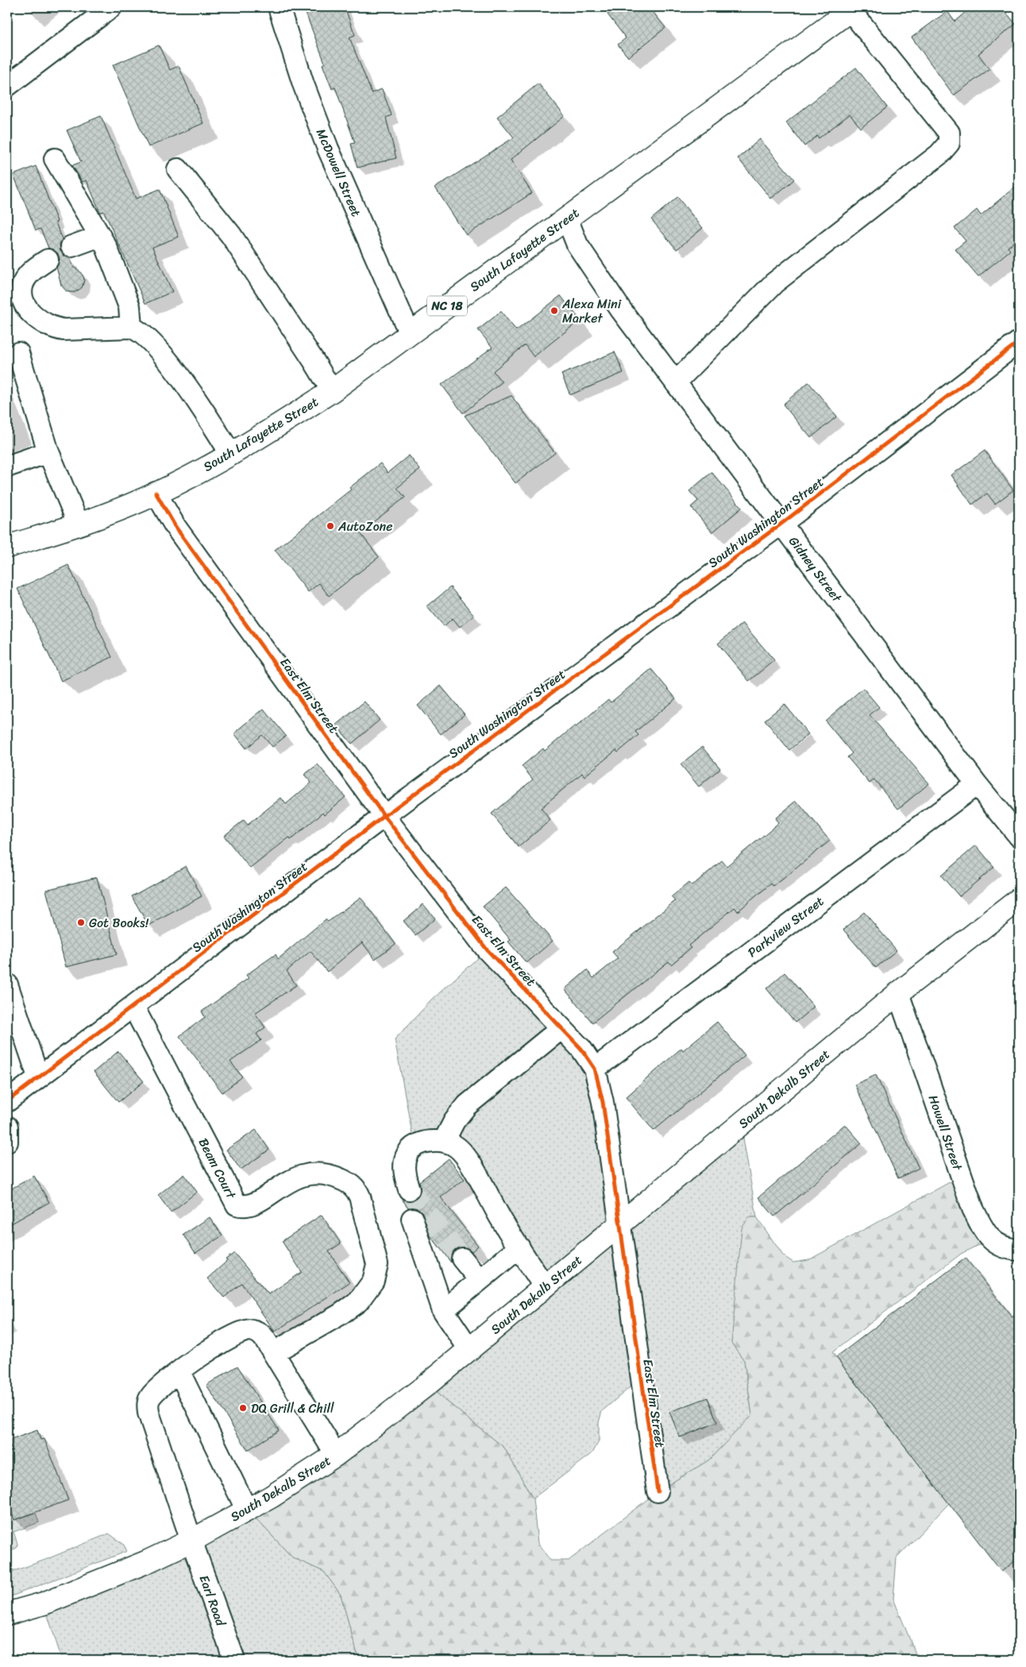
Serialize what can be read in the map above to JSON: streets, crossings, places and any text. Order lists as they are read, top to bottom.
{
  "streets": {
    "main road": ["South Lafayette Street", "NC 18", "South Dekalb Street"],
    "street": [
      "McDowell Street",
      "South Washington Street",
      "Gidney Street",
      "East Elm Street",
      "Parkview Street",
      "Howell Street",
      "Beam Court",
      "Earl Road"
    ]
  },
  "crossings": [
    ["McDowell Street", "South Lafayette Street"],
    ["South Lafayette Street", "Gidney Street"],
    ["South Lafayette Street", "East Elm Street"],
    ["South Washington Street", "Gidney Street"],
    ["South Washington Street", "East Elm Street"],
    ["South Washington Street", "Beam Court"],
    ["Gidney Street", "Parkview Street"],
    ["East Elm Street", "Parkview Street"],
    ["East Elm Street", "South Dekalb Street"],
    ["South Dekalb Street", "Howell Street"],
    ["South Dekalb Street", "Earl Road"],
    ["Beam Court", "Earl Road"]
  ],
  "places": [
    "Alexa Mini Market",
    "AutoZone",
    "Got Books!",
    "DQ Grill & Chill"
  ]
}
